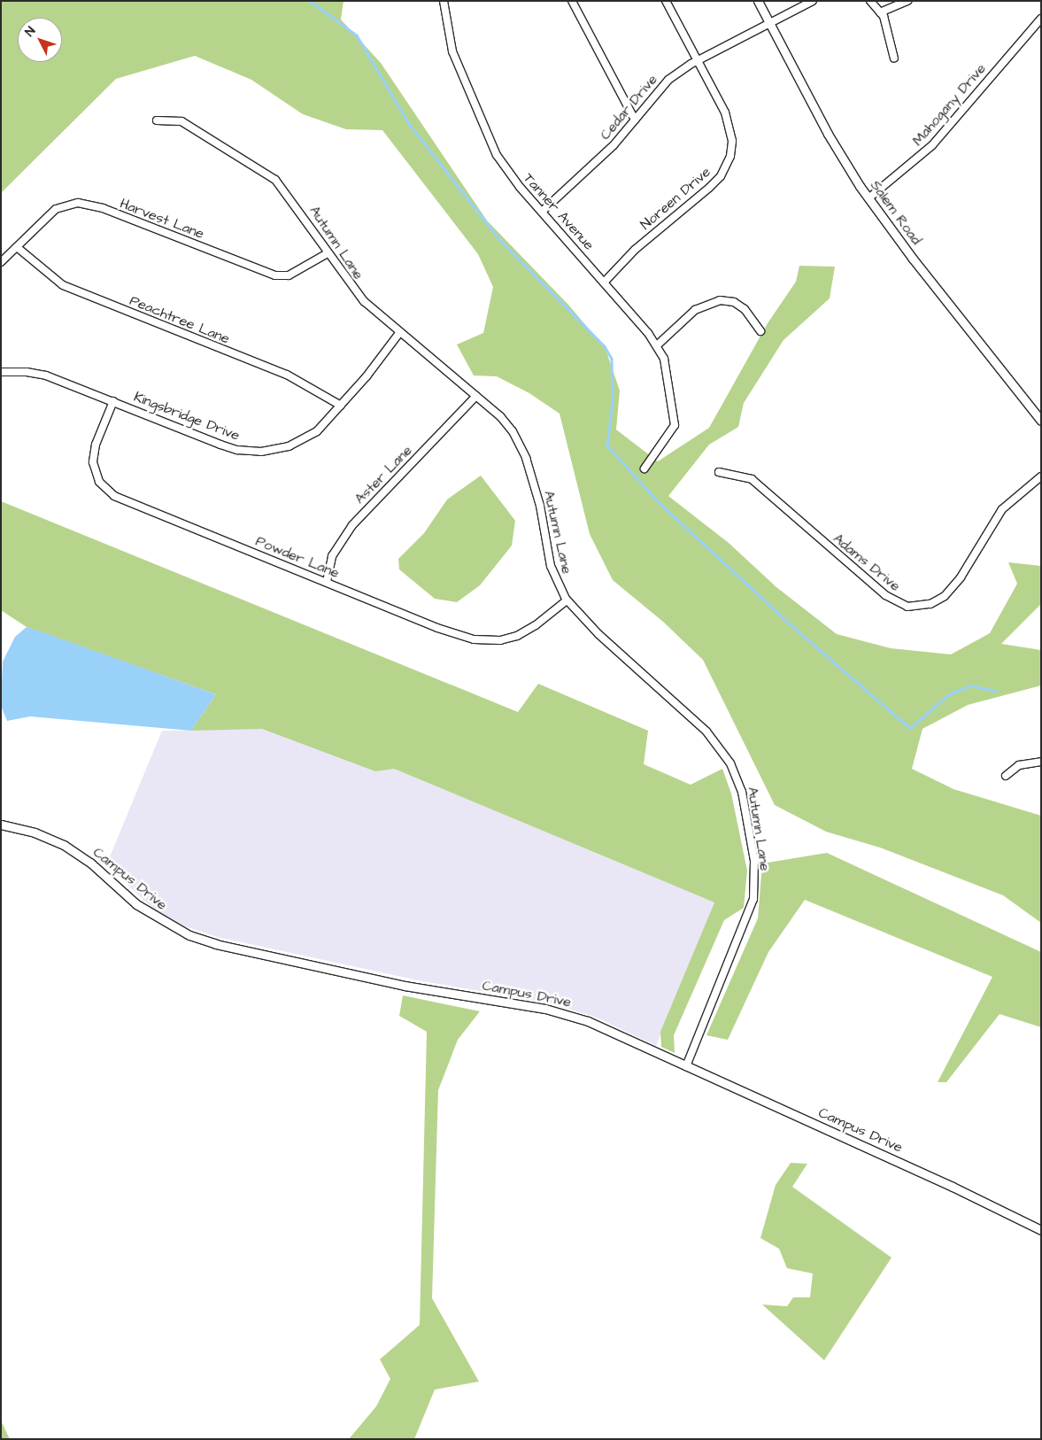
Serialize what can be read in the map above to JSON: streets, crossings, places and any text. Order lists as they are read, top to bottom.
{
  "streets": {
    "street": [
      "Mahogany Drive",
      "Cedar Drive",
      "Noreen Drive",
      "Tanner Avenue",
      "Salem Road",
      "Harvest Lane",
      "Autumn Lane",
      "Peachtree Lane",
      "Kingsbridge Drive",
      "Aster Lane",
      "Powder Lane",
      "Adams Drive",
      "Campus Drive"
    ]
  },
  "crossings": [
    ["Mahogany Drive", "Salem Road"],
    ["Cedar Drive", "Noreen Drive"],
    ["Cedar Drive", "Tanner Avenue"],
    ["Cedar Drive", "Salem Road"],
    ["Noreen Drive", "Tanner Avenue"],
    ["Harvest Lane", "Autumn Lane"],
    ["Harvest Lane", "Peachtree Lane"],
    ["Autumn Lane", "Kingsbridge Drive"],
    ["Autumn Lane", "Aster Lane"],
    ["Autumn Lane", "Powder Lane"],
    ["Autumn Lane", "Campus Drive"],
    ["Peachtree Lane", "Kingsbridge Drive"],
    ["Kingsbridge Drive", "Powder Lane"],
    ["Aster Lane", "Powder Lane"]
  ],
  "north": "top left"
}
